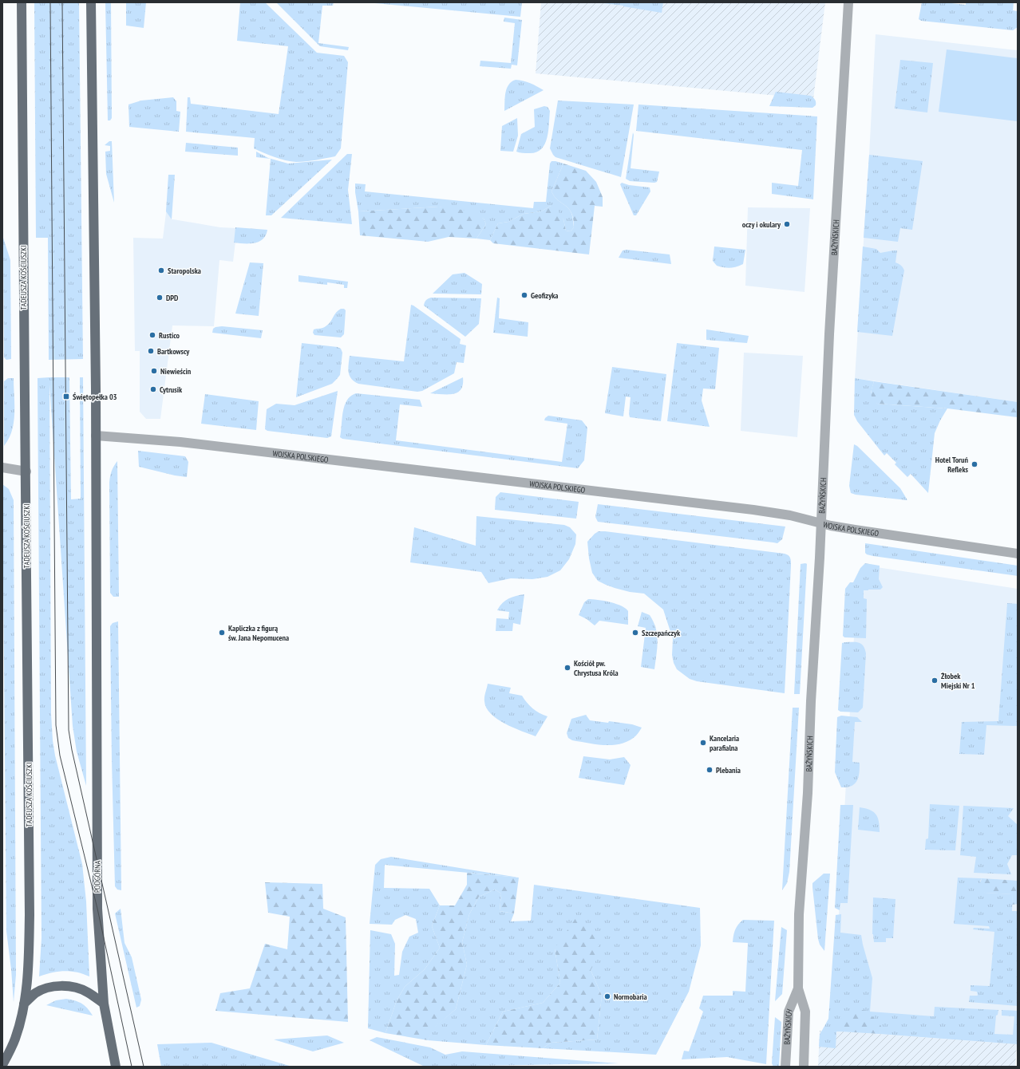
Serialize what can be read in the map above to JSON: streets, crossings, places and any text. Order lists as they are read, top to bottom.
{
  "streets": {
    "main road": ["TADEUSZA KOŚCIUSZKI", "PODGÓRNA"],
    "street": ["BAŻYŃSKICH", "WOJSKA POLSKIEGO"]
  },
  "crossings": [
    ["BAŻYŃSKICH", "WOJSKA POLSKIEGO"],
    ["WOJSKA POLSKIEGO", "PODGÓRNA"]
  ],
  "places": {
    "other": [
      "oczy i okulary",
      "Staropolska",
      "Geofizyka",
      "DPD",
      "Rustico",
      "Bartkowscy",
      "Niewieścin",
      "Cytrusik",
      "Hotel Toruń Refleks",
      "Kapliczka z figurą św. Jana Nepomucena",
      "Szczepańczyk",
      "Kościół pw. Chrystusa Króla",
      "Żłobek Miejski Nr 1",
      "Kancelaria parafialna",
      "Plebania",
      "Normobaria"
    ],
    "transit": ["Świętopełka 03"]
  }
}
